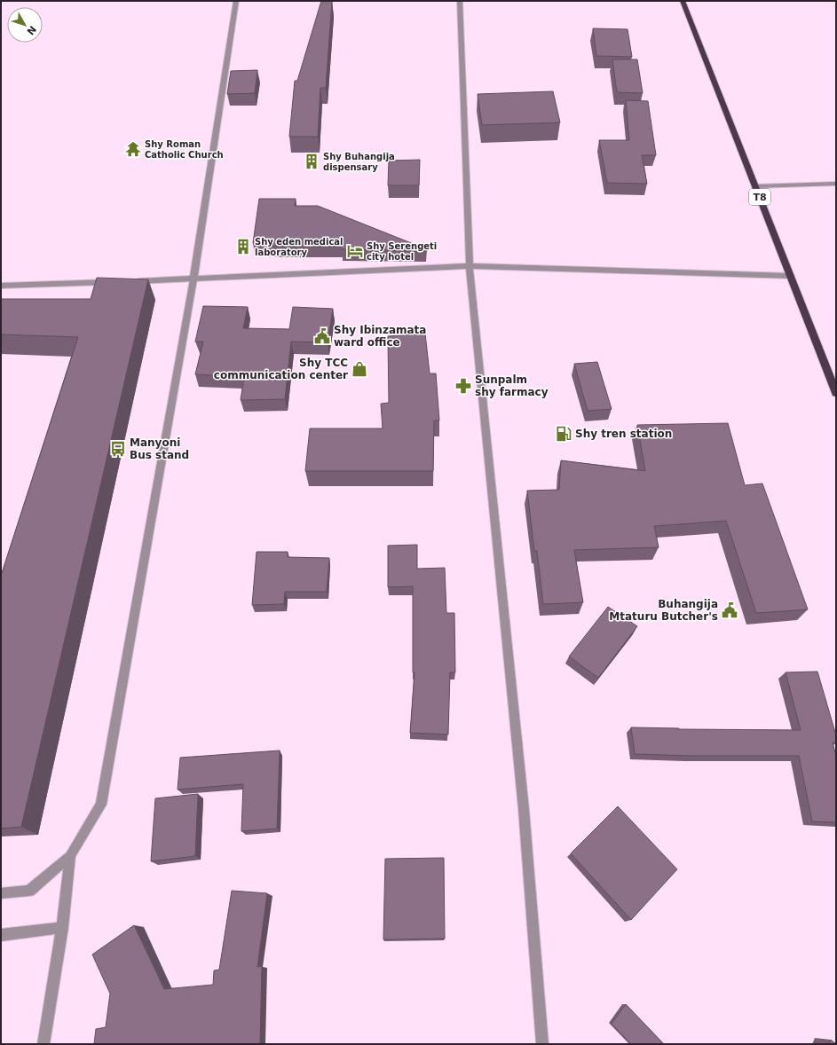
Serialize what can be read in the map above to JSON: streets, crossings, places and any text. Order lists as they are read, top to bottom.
{
  "streets": {
    "highway": ["T8"]
  },
  "places": {
    "temple": ["Shy Roman Catholic Church"],
    "building": ["Shy Buhangija dispensary", "Shy eden medical laboratory"],
    "hotel": ["Shy Serengeti city hotel"],
    "public building": ["Shy Ibinzamata ward office", "Buhangija Mtaturu Butcher's"],
    "shop": ["Shy TCC communication center"],
    "pharmacy": ["Sunpalm shy farmacy"],
    "fuel station": ["Shy tren station"],
    "bus stop": ["Manyoni Bus stand"]
  },
  "north": "bottom right"
}
